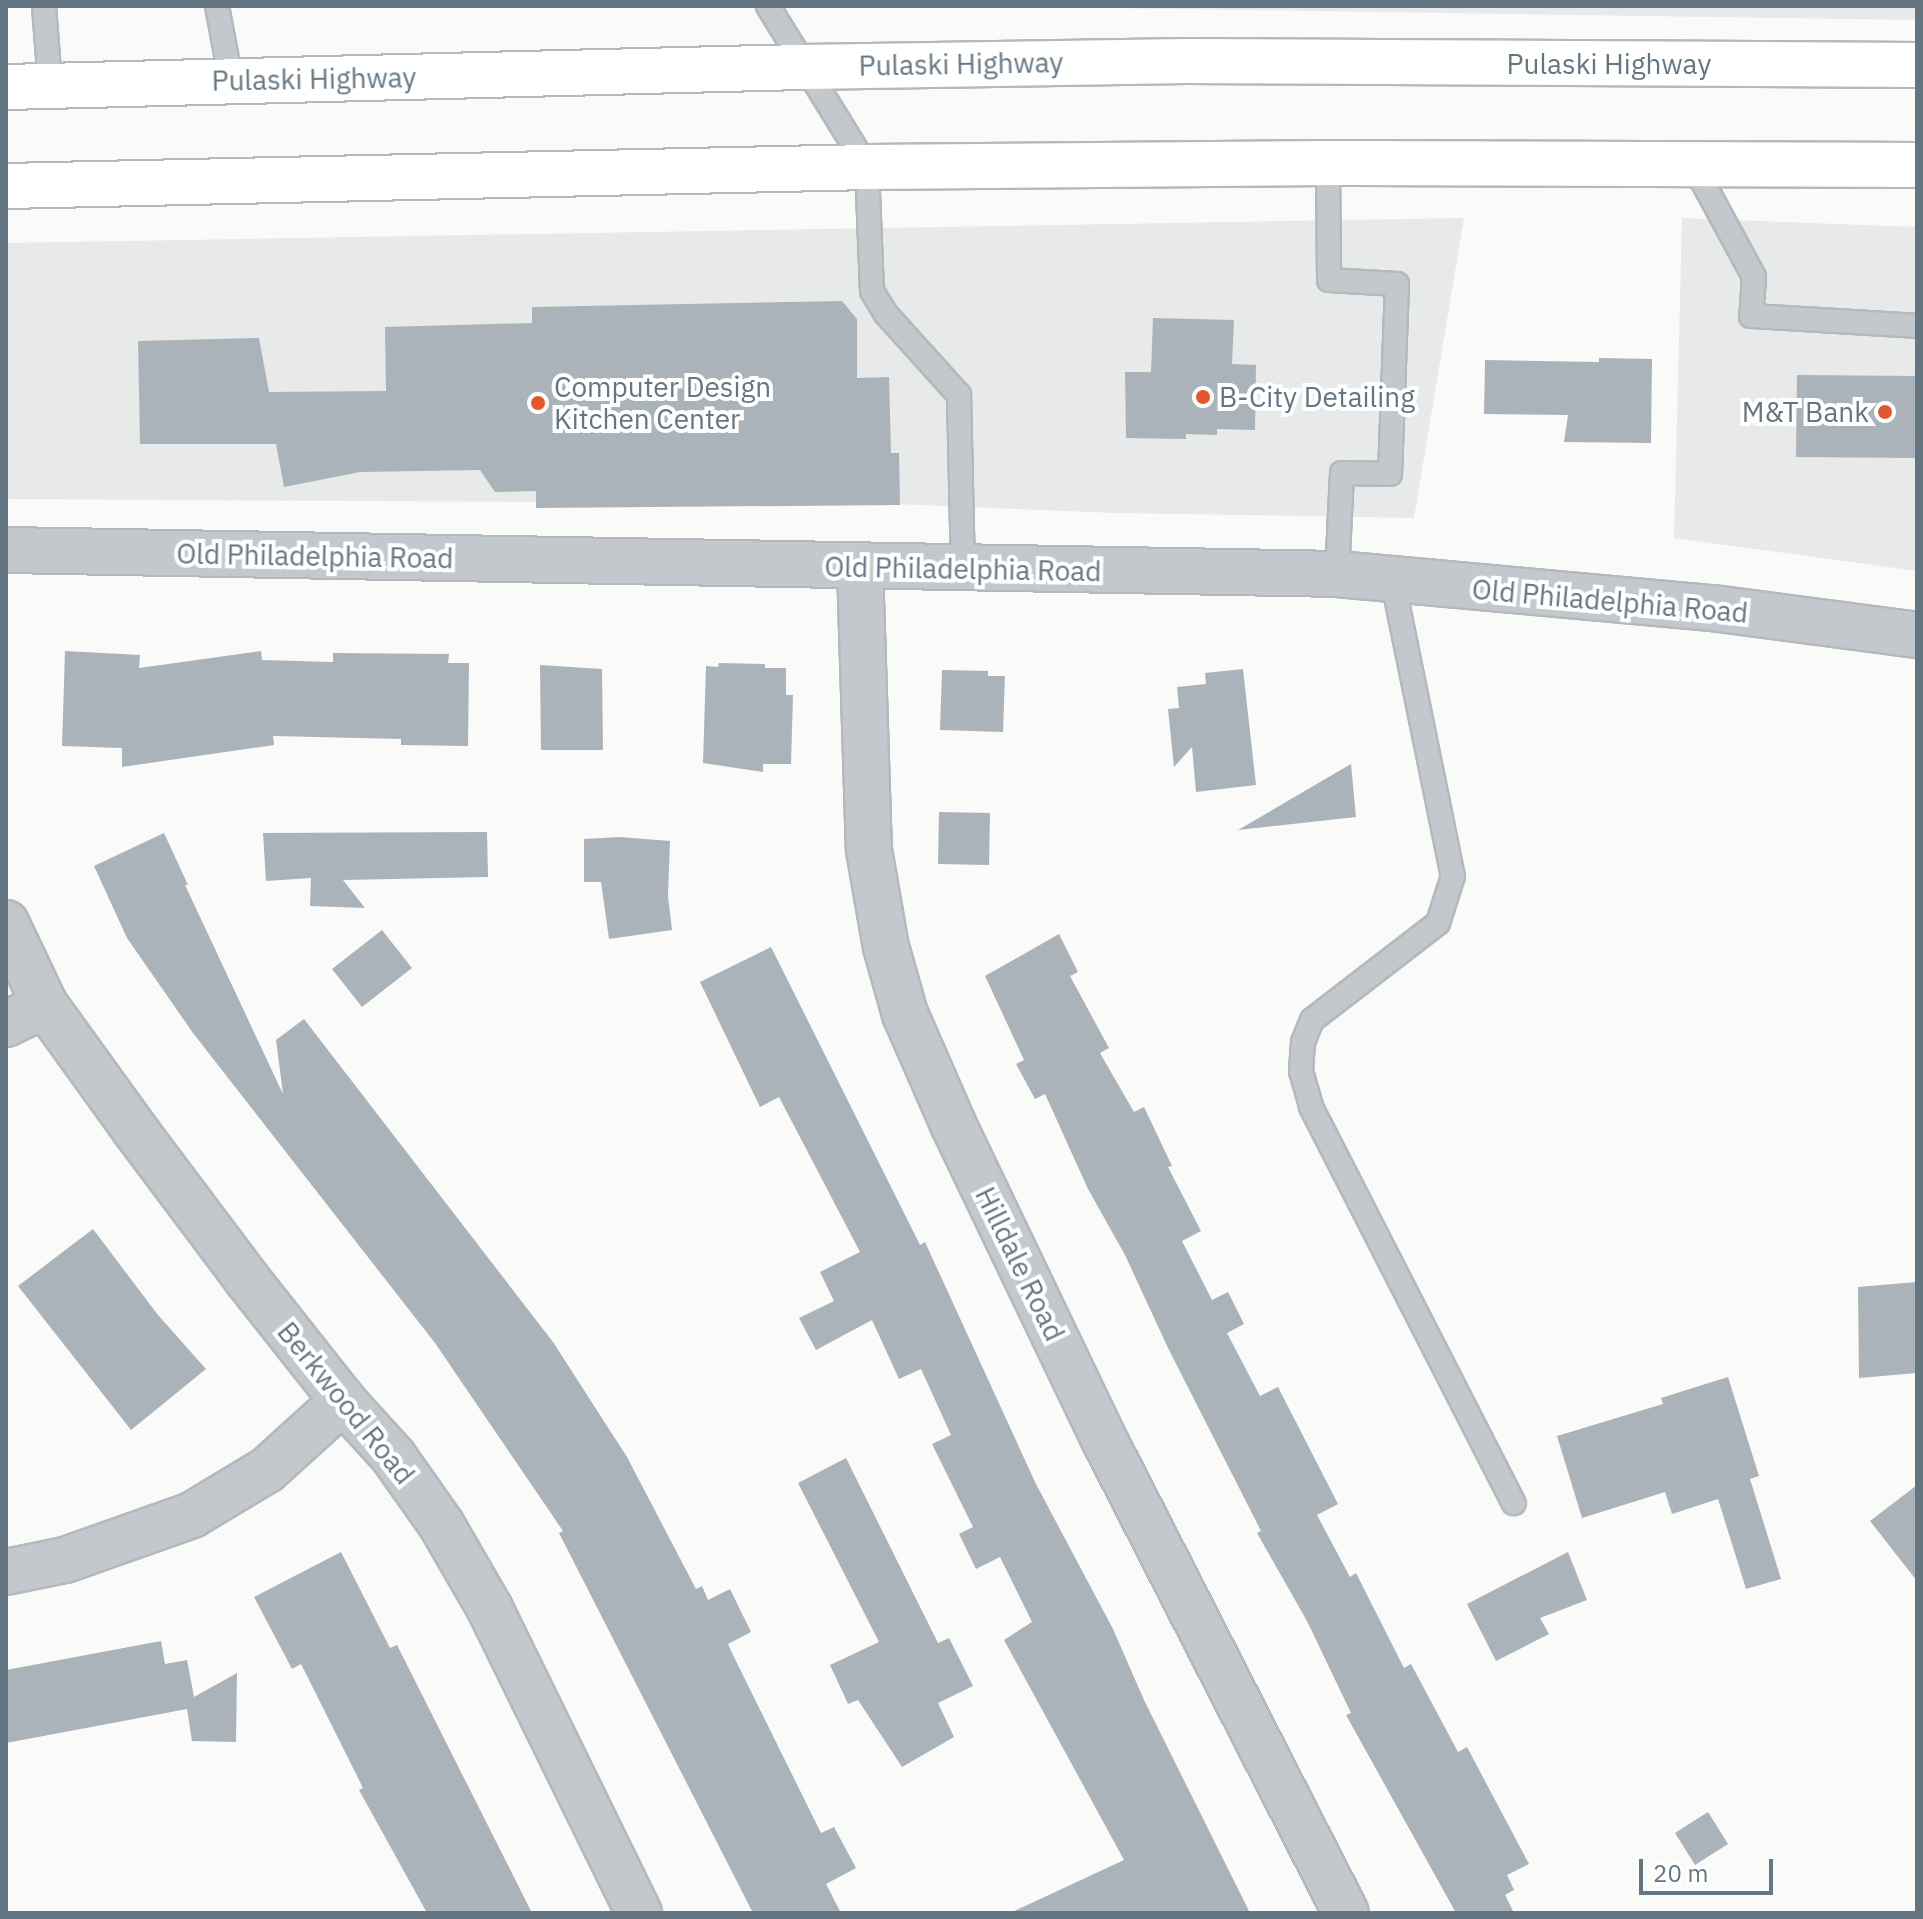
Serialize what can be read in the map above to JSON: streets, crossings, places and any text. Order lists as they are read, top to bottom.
{
  "streets": {
    "highway": ["Pulaski Highway"],
    "street": ["Old Philadelphia Road", "Hilldale Road", "Berkwood Road"]
  },
  "crossings": [
    ["Old Philadelphia Road", "Hilldale Road"]
  ],
  "places": ["B-City Detailing", "Computer Design Kitchen Center", "M&T Bank"],
  "scale_bar": "20 m"
}
